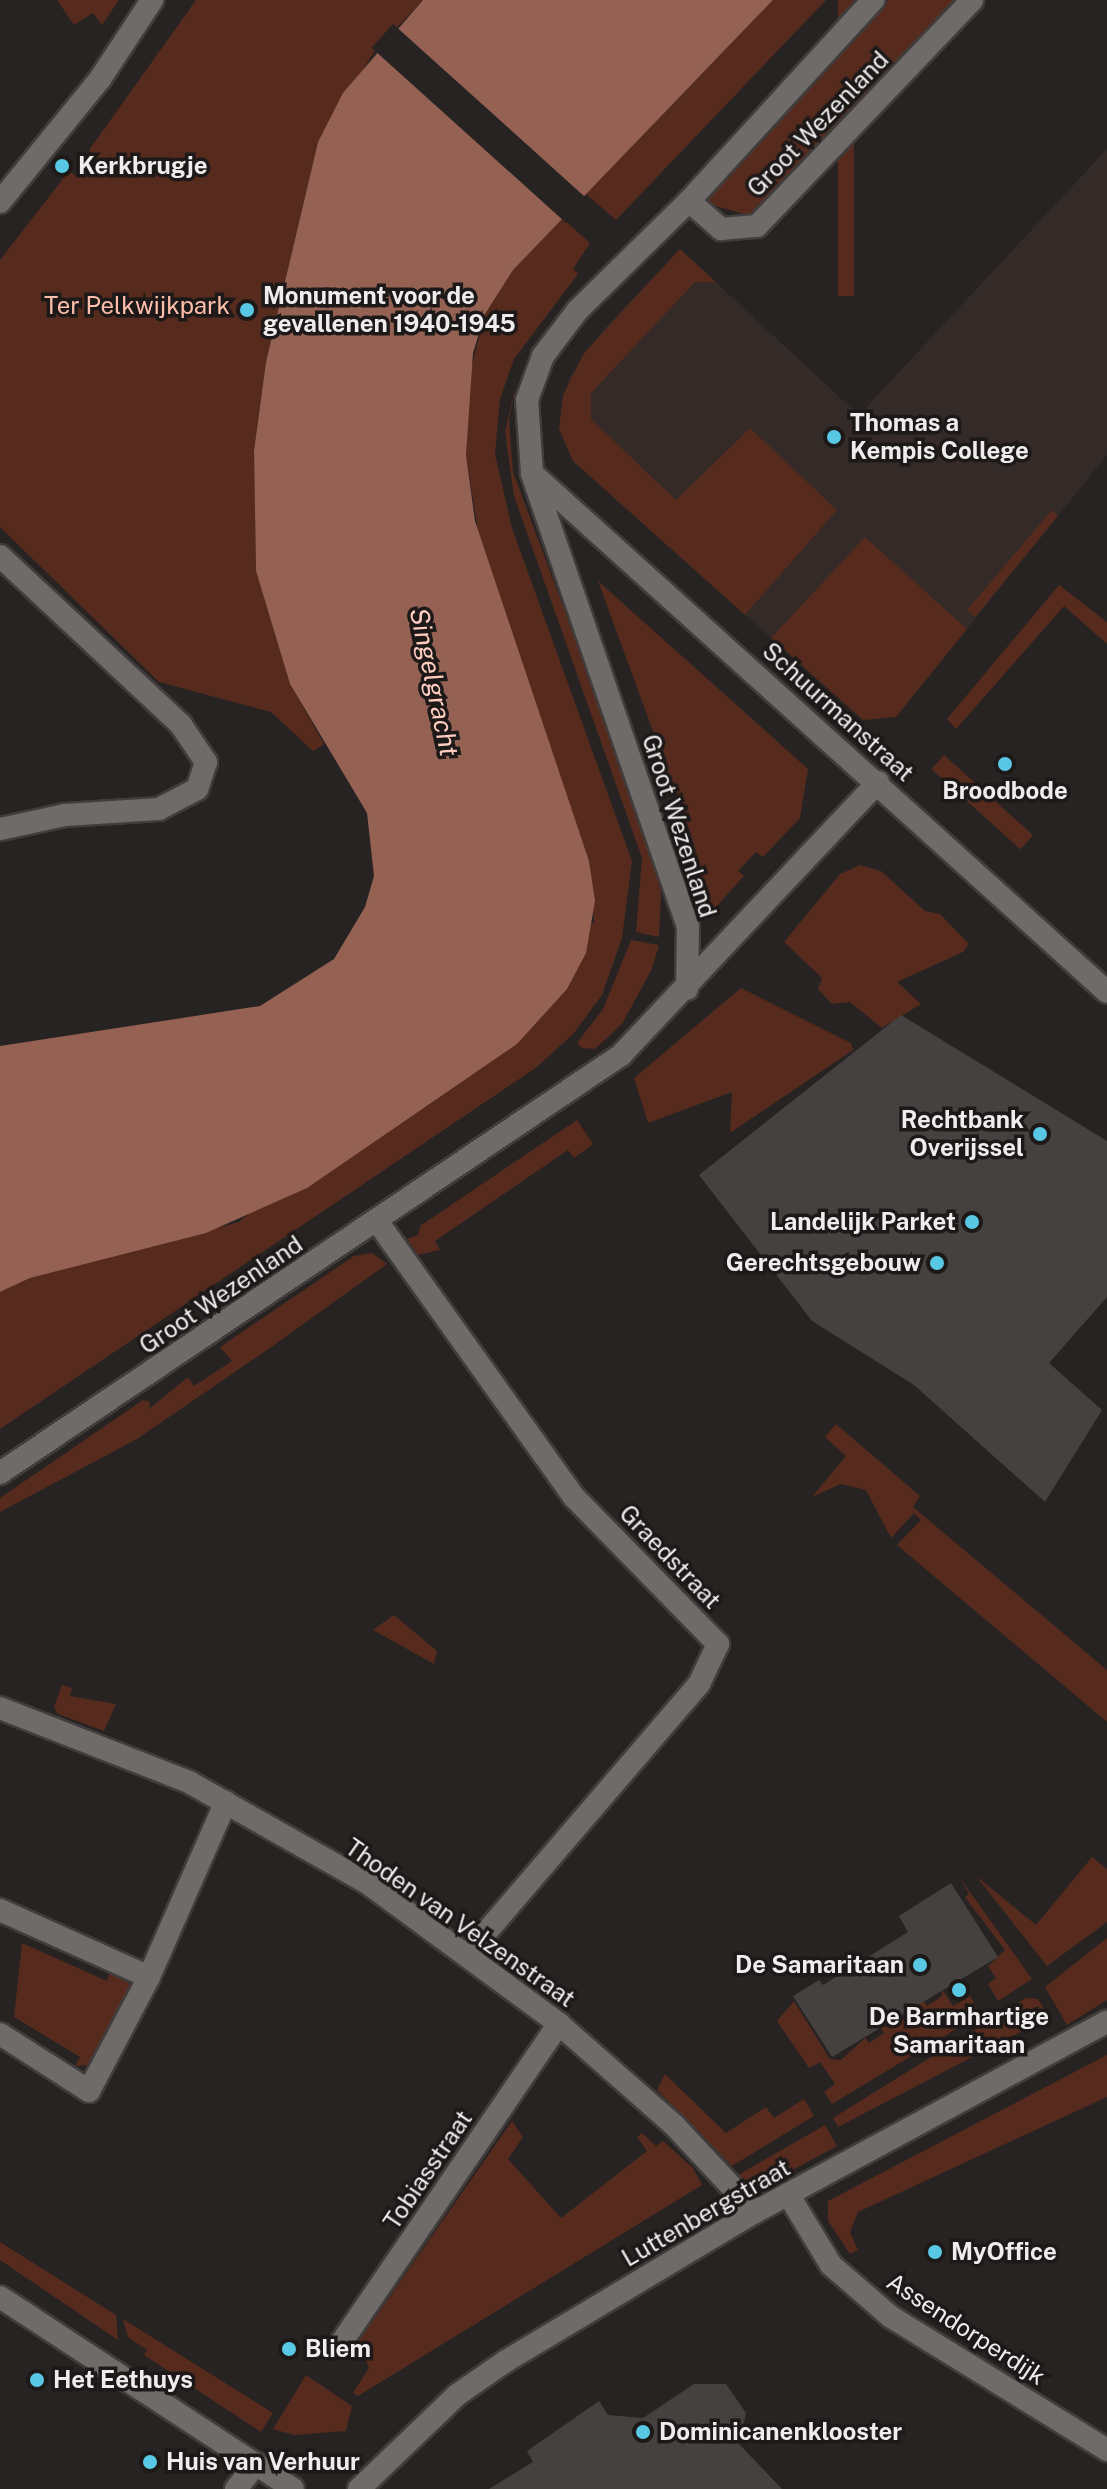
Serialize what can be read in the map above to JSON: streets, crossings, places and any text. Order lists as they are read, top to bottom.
{
  "streets": {
    "street": [
      "Groot Wezenland",
      "Schuurmanstraat",
      "Graedstraat",
      "Thoden van Velzenstraat",
      "Tobiasstraat",
      "Luttenbergstraat",
      "Assendorperdijk"
    ]
  },
  "crossings": [
    ["Groot Wezenland", "Schuurmanstraat"],
    ["Groot Wezenland", "Graedstraat"],
    ["Graedstraat", "Thoden van Velzenstraat"],
    ["Thoden van Velzenstraat", "Tobiasstraat"],
    ["Thoden van Velzenstraat", "Luttenbergstraat"],
    ["Luttenbergstraat", "Assendorperdijk"]
  ],
  "water": ["Singelgracht"],
  "parks": ["Ter Pelkwijkpark"],
  "places": [
    "Kerkbrugje",
    "Monument voor de gevallenen 1940-1945",
    "Thomas a Kempis College",
    "Broodbode",
    "Rechtbank Overijssel",
    "Landelijk Parket",
    "Gerechtsgebouw",
    "De Samaritaan",
    "De Barmhartige Samaritaan",
    "MyOffice",
    "Bliem",
    "Het Eethuys",
    "Dominicanenklooster",
    "Huis van Verhuur"
  ]
}
